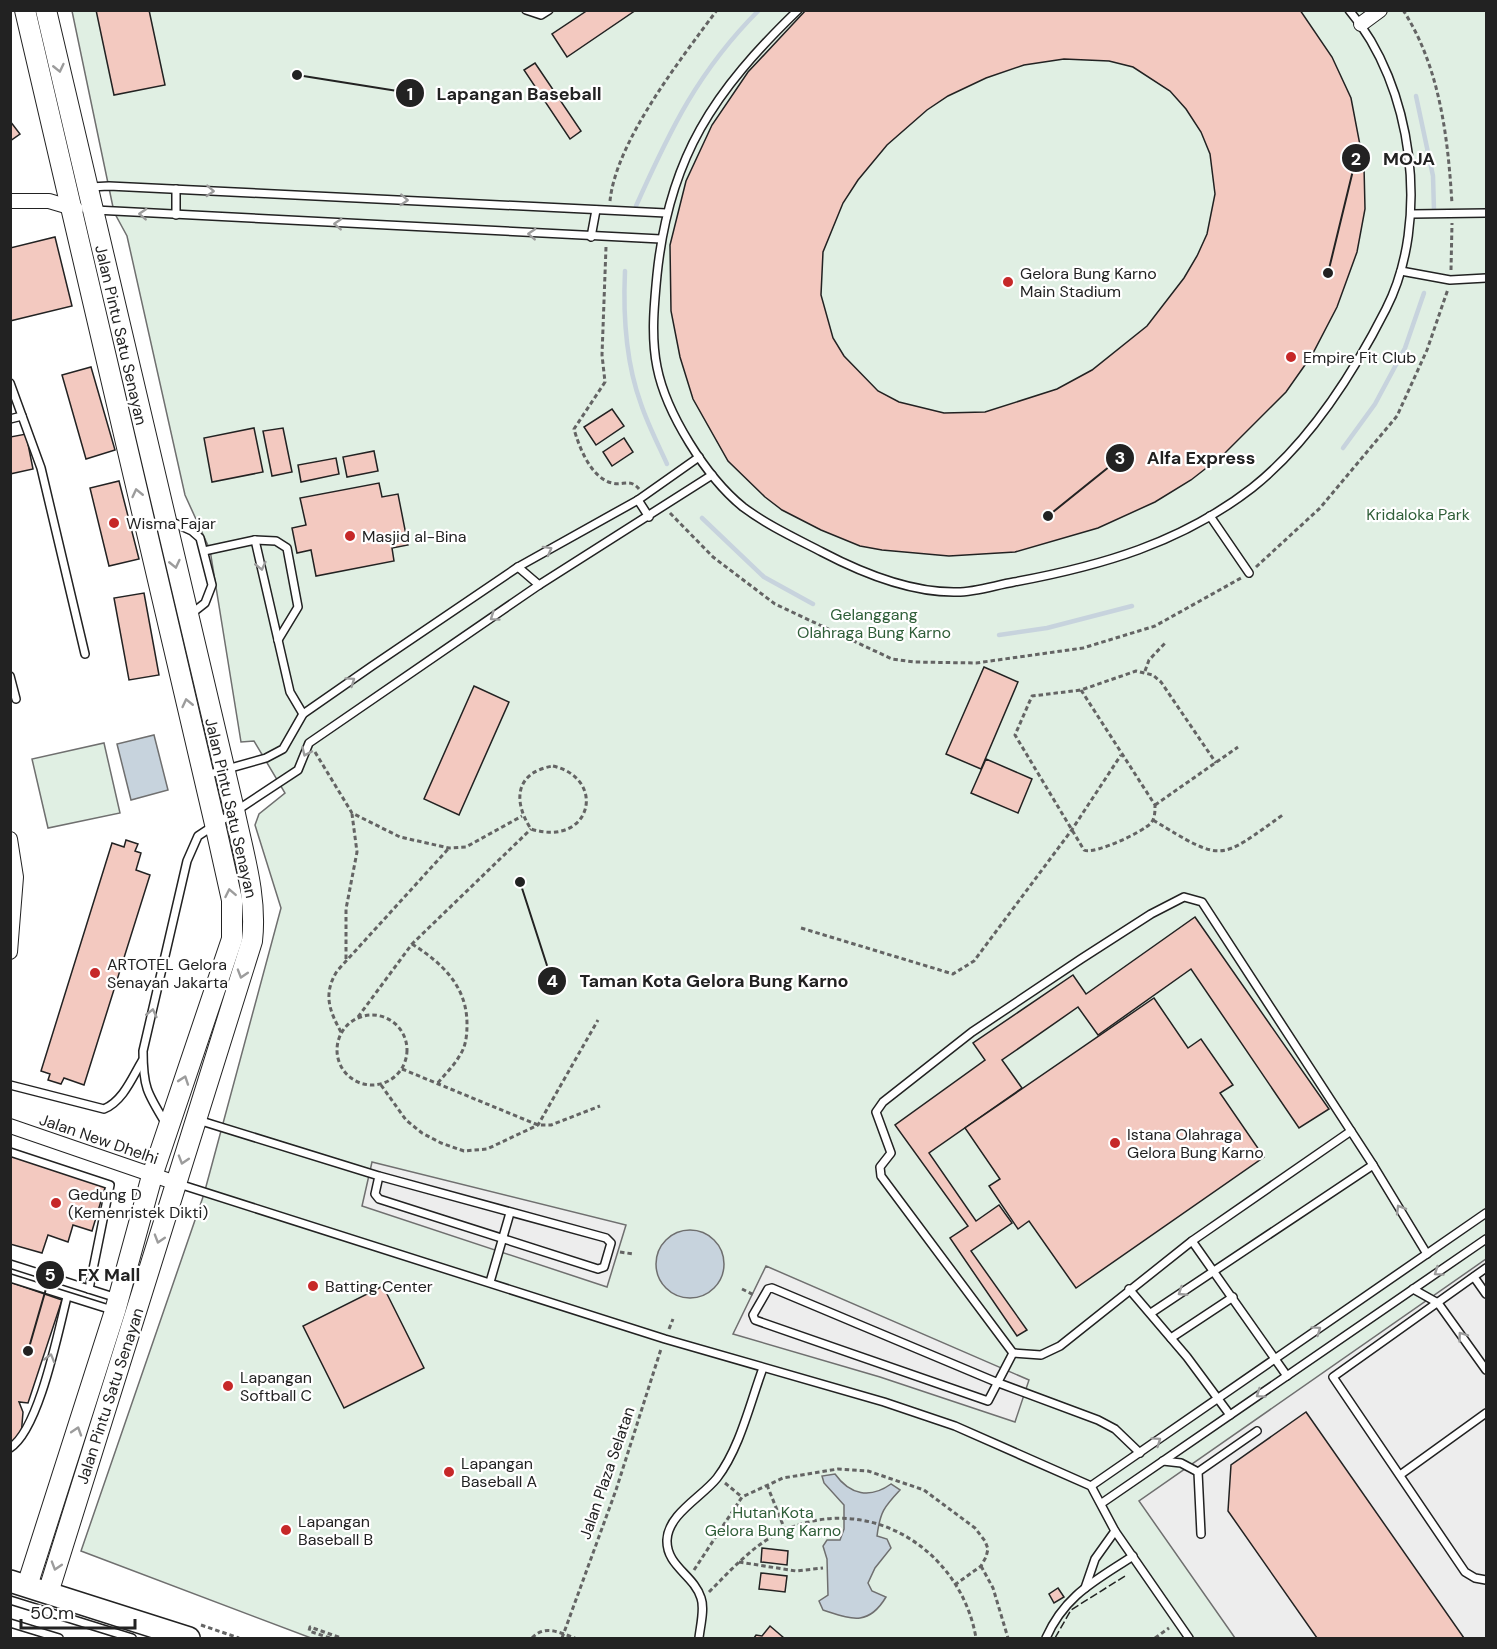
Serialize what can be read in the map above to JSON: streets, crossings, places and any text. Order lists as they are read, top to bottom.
{
  "streets": {
    "main road": ["Jalan Pintu Satu Senayan"],
    "street": ["Jalan New Dhelhi"],
    "path": ["Jalan Plaza Selatan"]
  },
  "crossings": [
    ["Jalan Pintu Satu Senayan", "Jalan New Dhelhi"]
  ],
  "parks": ["Kridaloka Park", "Gelanggang Olahraga Bung Karno", "Hutan Kota Gelora Bung Karno"],
  "places": [
    "Lapangan Baseball",
    "MOJA",
    "Gelora Bung Karno Main Stadium",
    "Empire Fit Club",
    "Alfa Express",
    "Wisma Fajar",
    "Masjid al-Bina",
    "Taman Kota Gelora Bung Karno",
    "ARTOTEL Gelora Senayan Jakarta",
    "Istana Olahraga Gelora Bung Karno",
    "Gedung D (Kemenristek Dikti)",
    "Batting Center",
    "FX Mall",
    "Lapangan Softball C",
    "Lapangan Baseball A",
    "Lapangan Baseball B"
  ],
  "scale_bar": "50 m"
}
